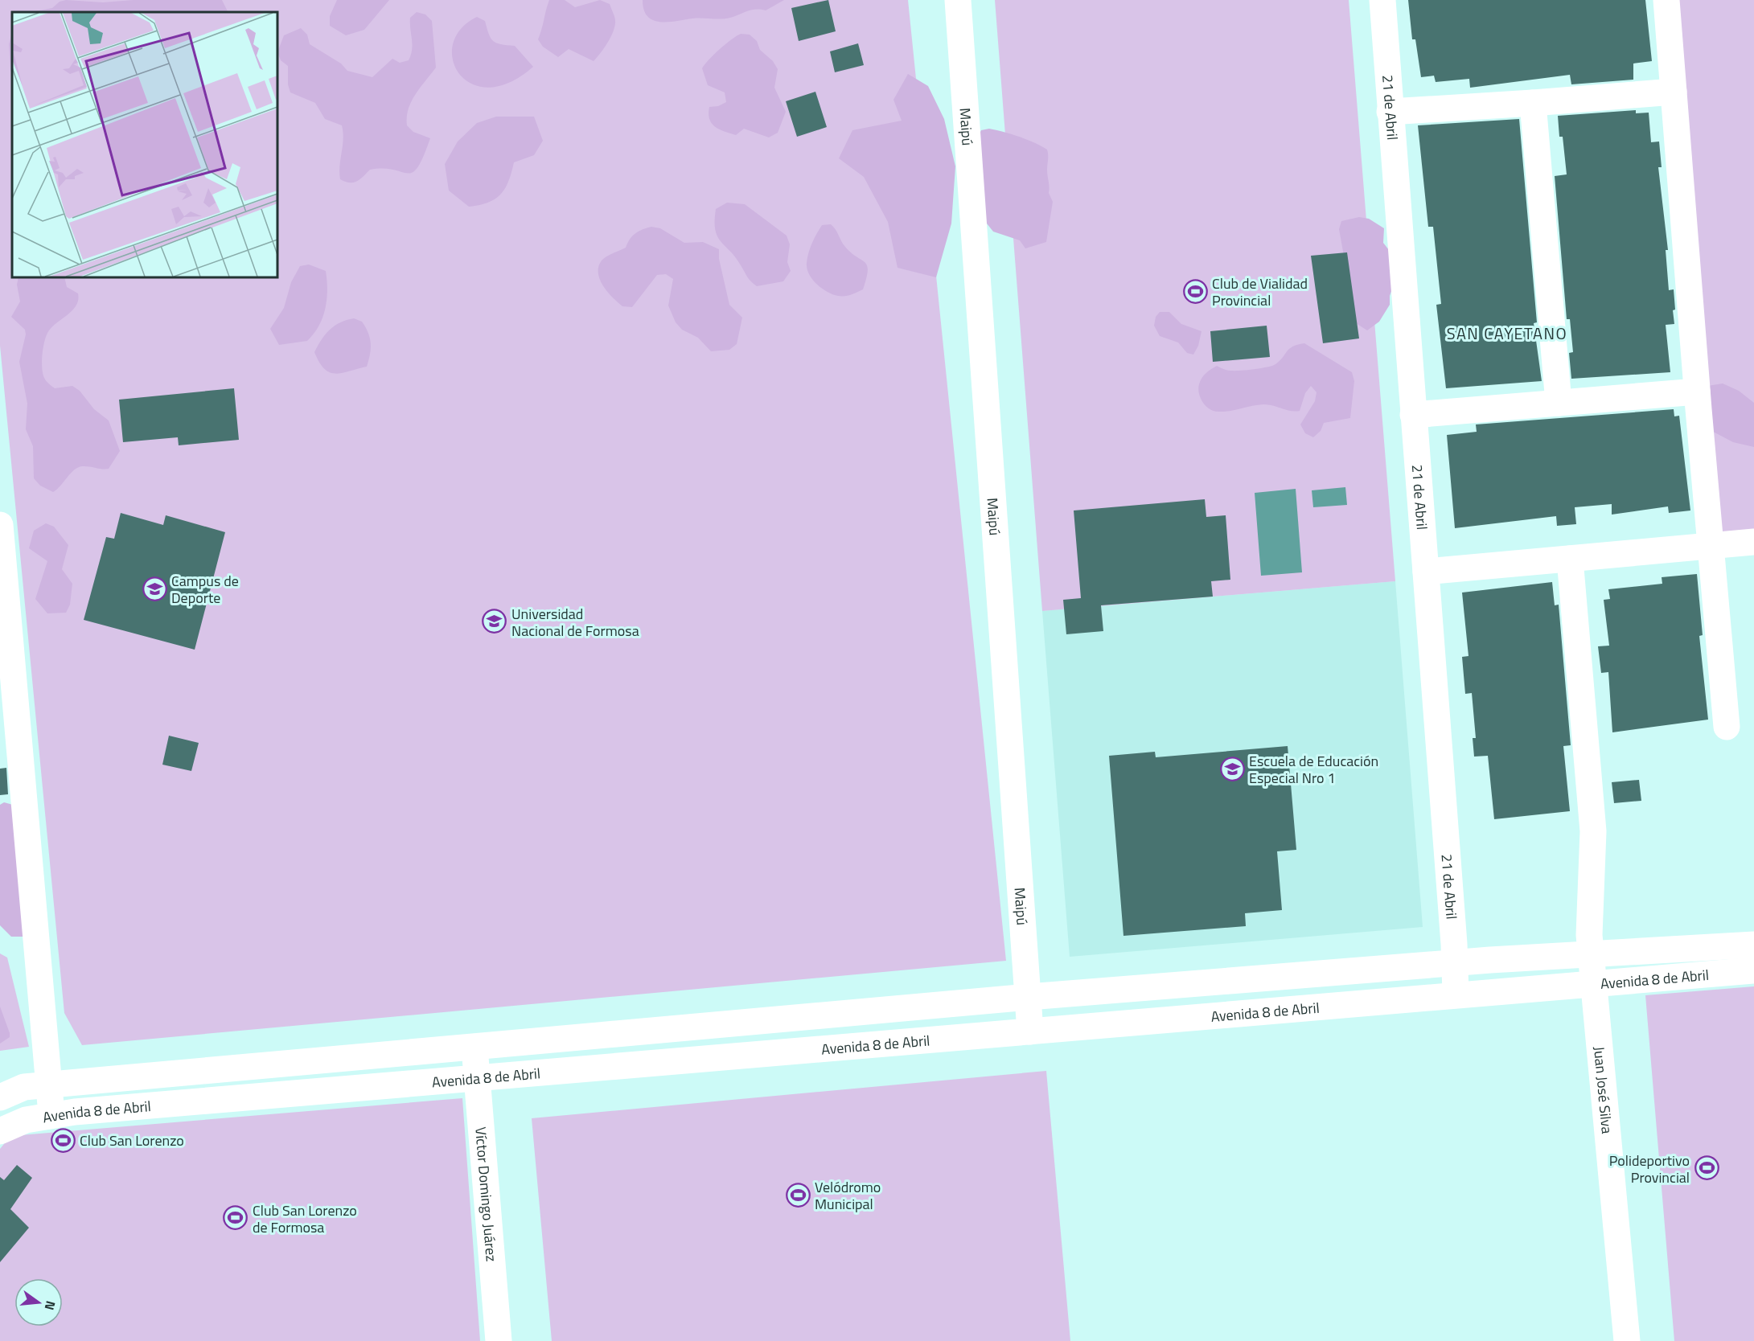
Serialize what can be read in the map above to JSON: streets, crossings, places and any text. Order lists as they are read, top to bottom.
{
  "streets": {
    "street": [
      "21 de Abril",
      "Maipú",
      "Avenida 8 de Abril",
      "Juan José Silva",
      "Víctor Domingo Juárez"
    ]
  },
  "crossings": [
    ["21 de Abril", "Avenida 8 de Abril"],
    ["Maipú", "Avenida 8 de Abril"],
    ["Avenida 8 de Abril", "Juan José Silva"],
    ["Avenida 8 de Abril", "Víctor Domingo Juárez"]
  ],
  "districts": ["SAN CAYETANO"],
  "places": {
    "sports": [
      "Club de Vialidad Provincial",
      "Club San Lorenzo",
      "Polideportivo Provincial",
      "Velódromo Municipal",
      "Club San Lorenzo de Formosa"
    ],
    "school or university": ["Campus de Deporte", "Universidad Nacional de Formosa", "Escuela de Educación Especial Nro 1"]
  },
  "north": "right"
}
